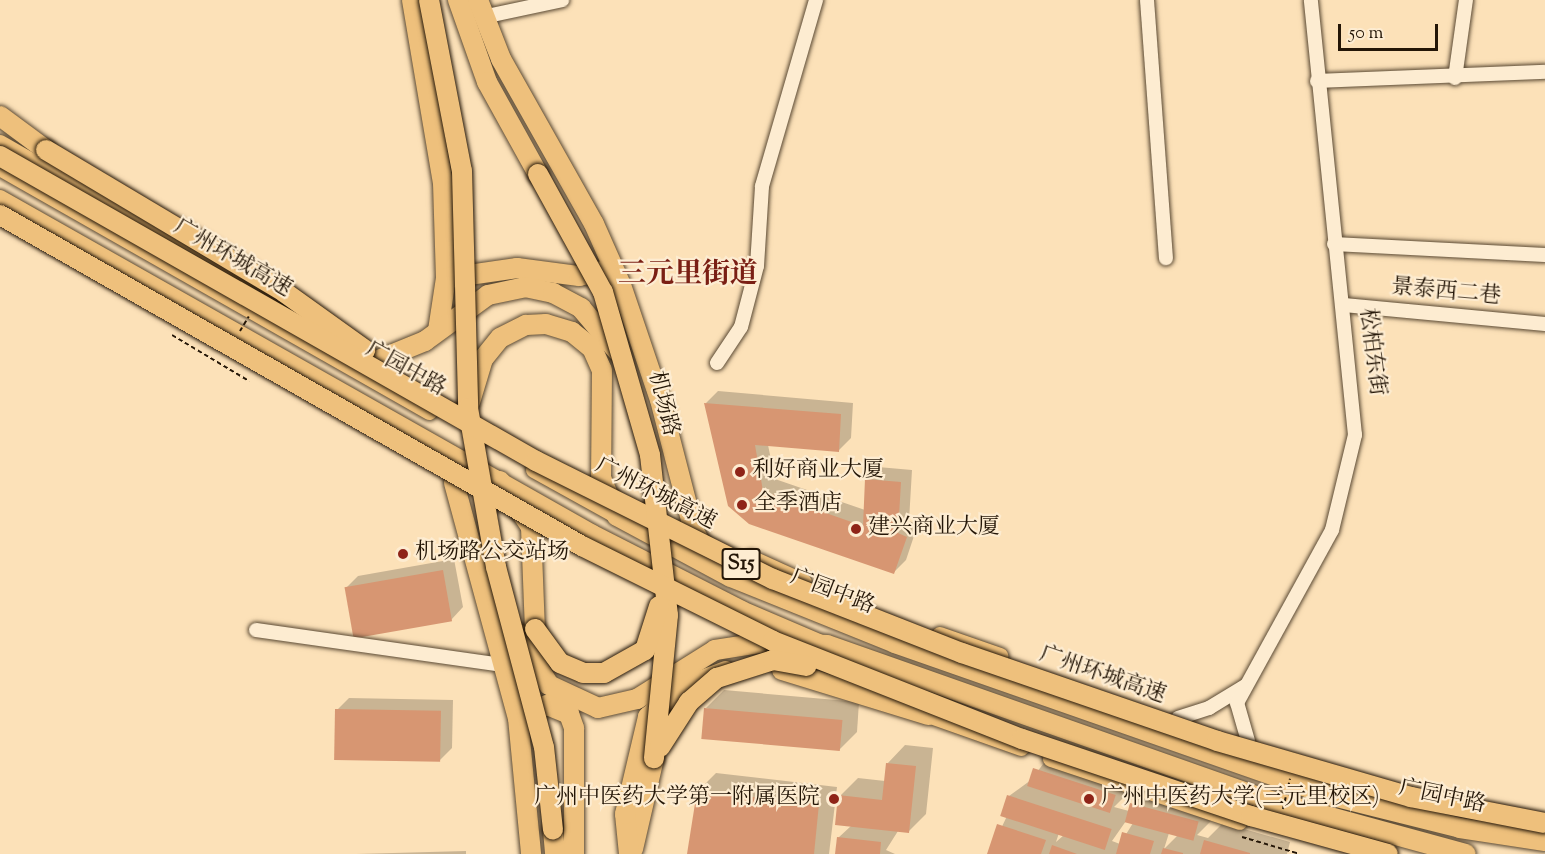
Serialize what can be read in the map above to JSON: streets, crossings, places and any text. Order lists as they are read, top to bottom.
{
  "streets": {
    "highway": [
      "广州环城高速",
      "广园中路",
      "机场路",
      "S15"
    ],
    "street": ["景泰西二巷", "松柏东街"]
  },
  "crossings": [
    ["景泰西二巷", "松柏东街"]
  ],
  "districts": ["三元里街道"],
  "places": [
    "利好商业大厦",
    "全季酒店",
    "建兴商业大厦",
    "机场路公交站场",
    "广州中医药大学第一附属医院",
    "广州中医药大学(三元里校区)"
  ],
  "scale_bar": "50 m"
}
